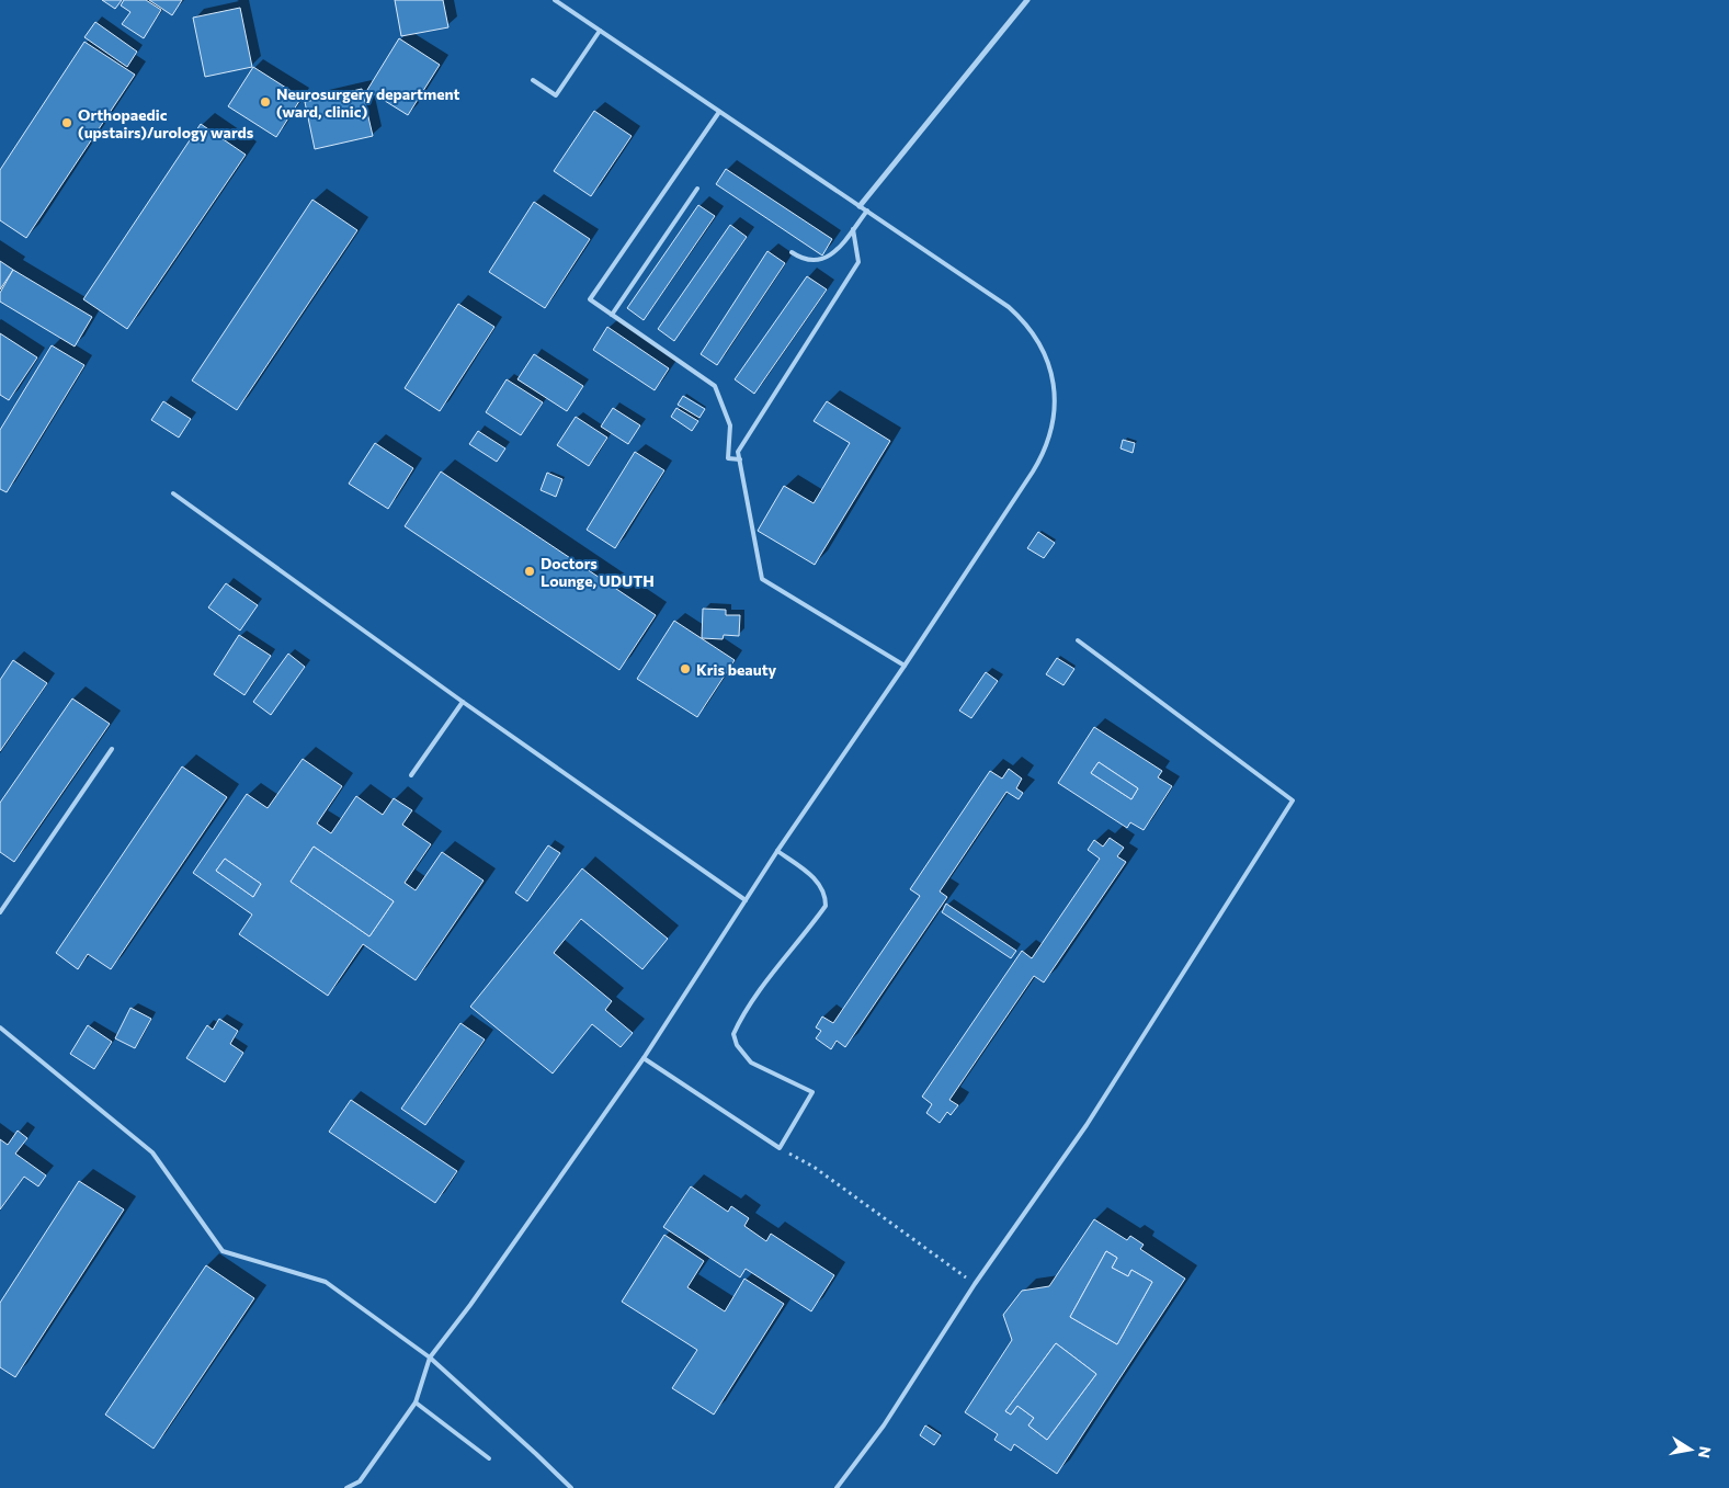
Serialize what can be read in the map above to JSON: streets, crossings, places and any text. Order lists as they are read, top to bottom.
{
  "places": [
    "Neurosurgery department (ward, clinic)",
    "Orthopaedic (upstairs)/urology wards",
    "Doctors Lounge, UDUTH",
    "Kris beauty"
  ],
  "north": "right"
}
